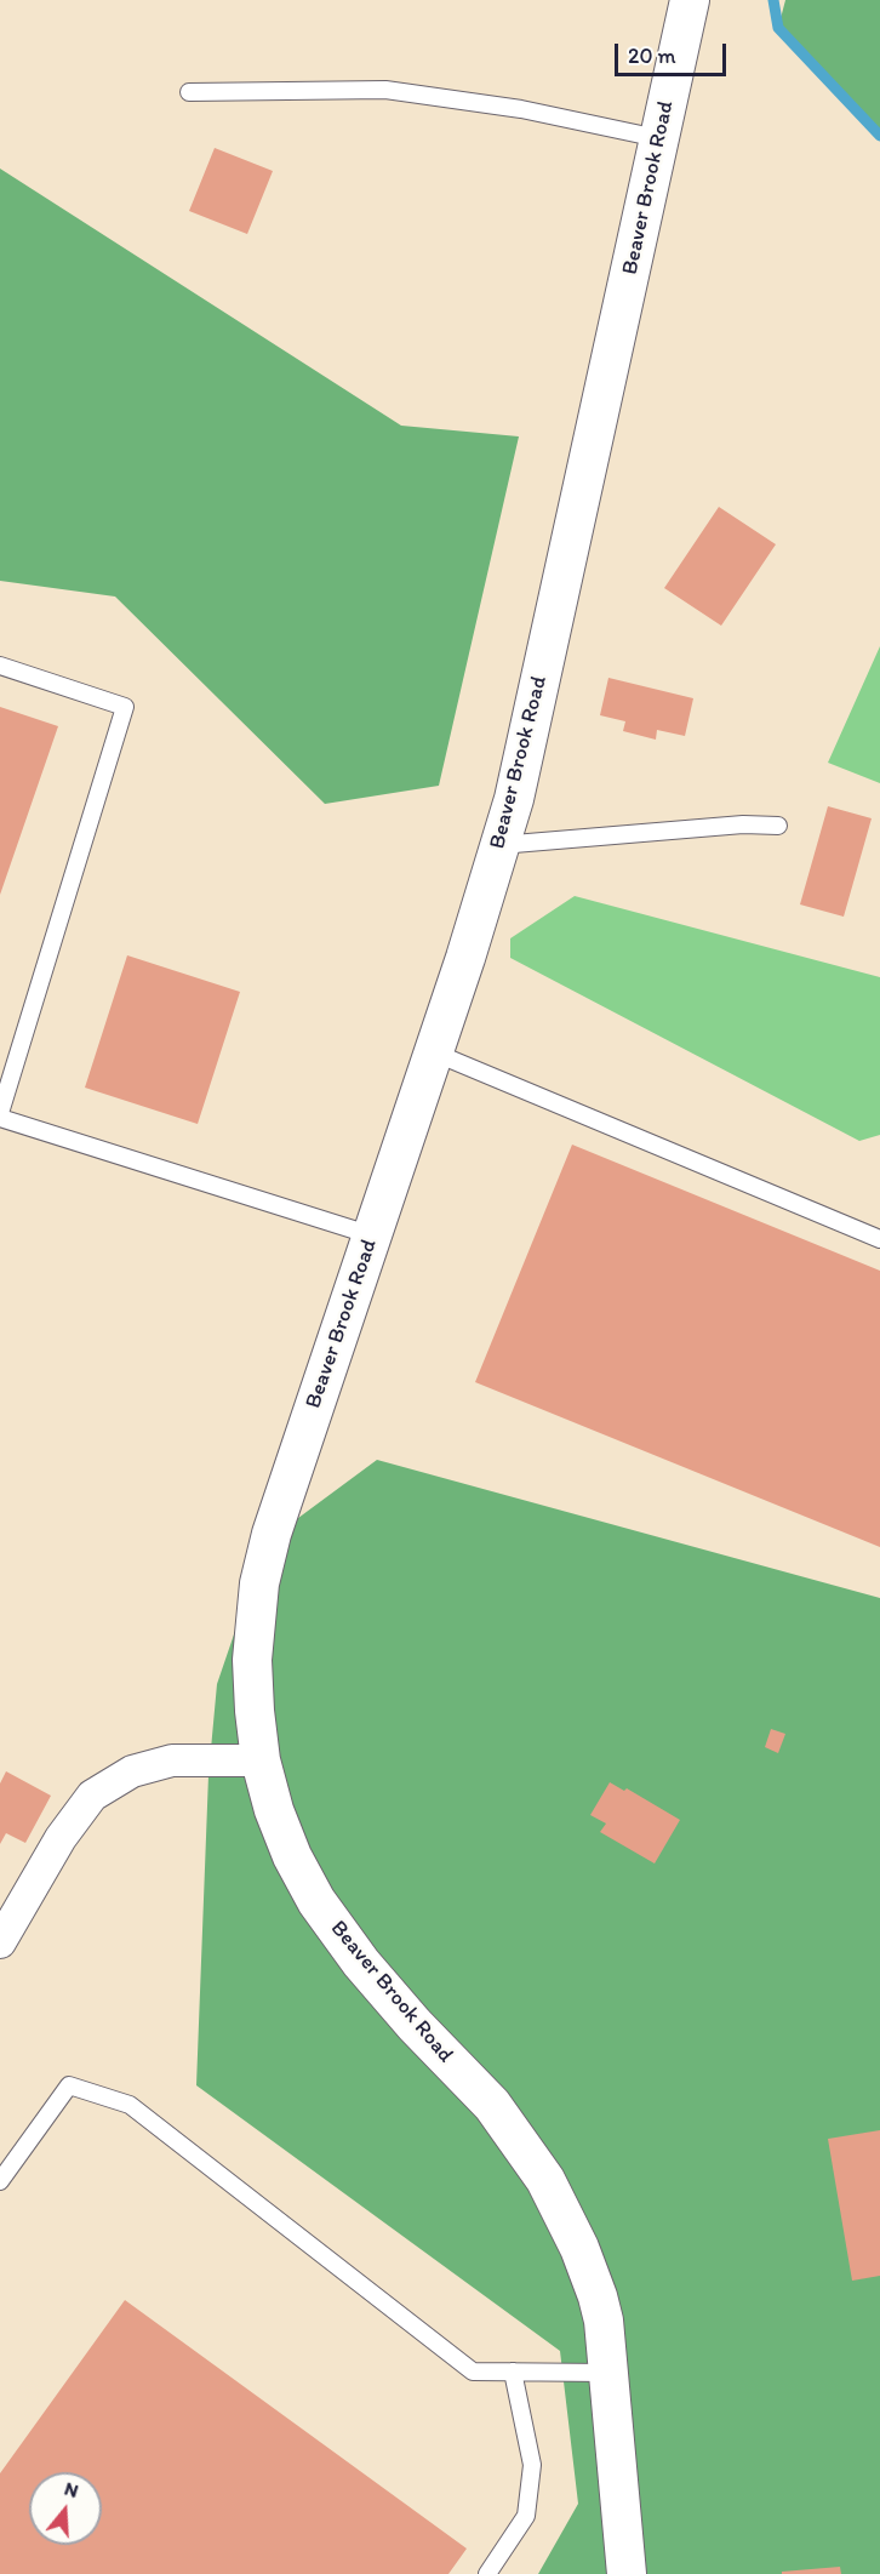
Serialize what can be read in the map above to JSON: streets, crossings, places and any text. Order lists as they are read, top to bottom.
{
  "streets": {
    "street": ["Beaver Brook Road"]
  },
  "scale_bar": "20 m",
  "north": "top"
}
